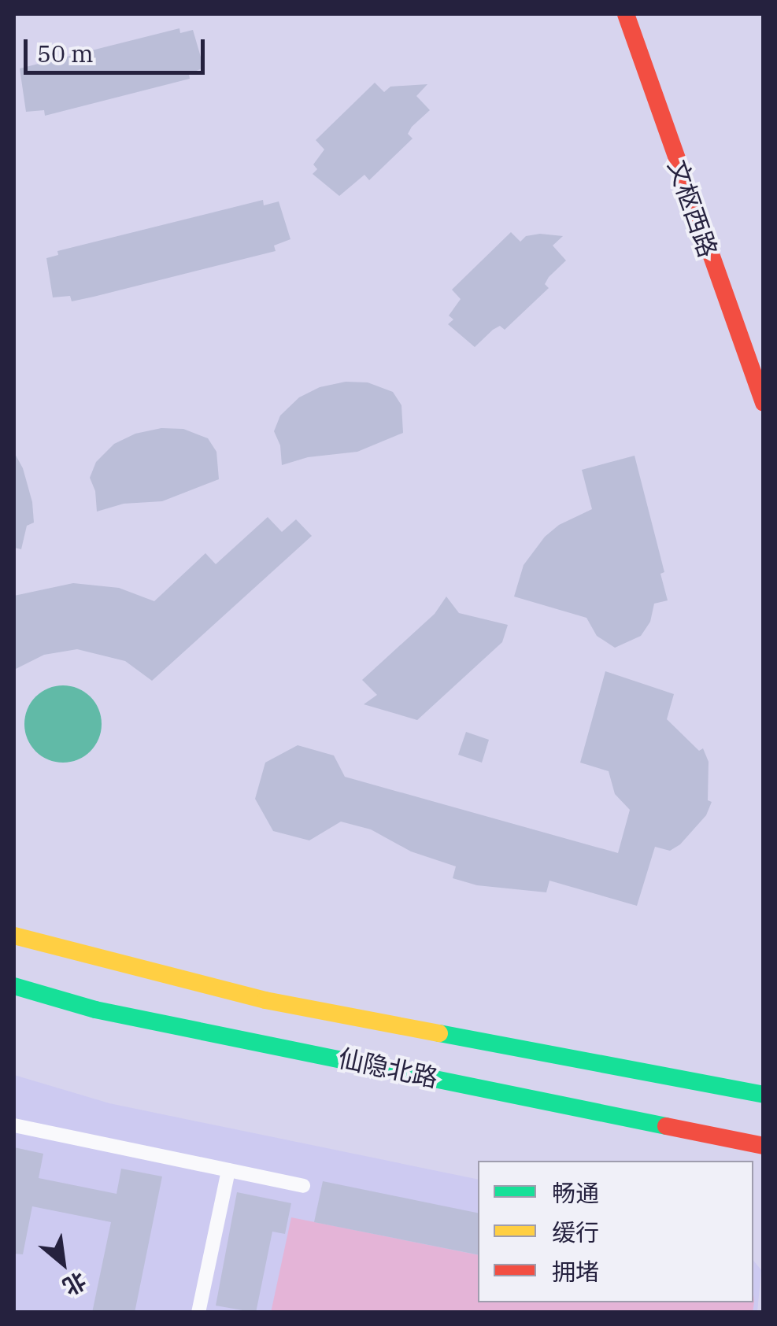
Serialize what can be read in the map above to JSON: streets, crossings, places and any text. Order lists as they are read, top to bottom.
{
  "streets": {
    "main road": ["文枢西路", "仙隐北路"]
  },
  "legend": ["畅通", "缓行", "拥堵"],
  "scale_bar": "50 m",
  "north": "bottom right"
}
